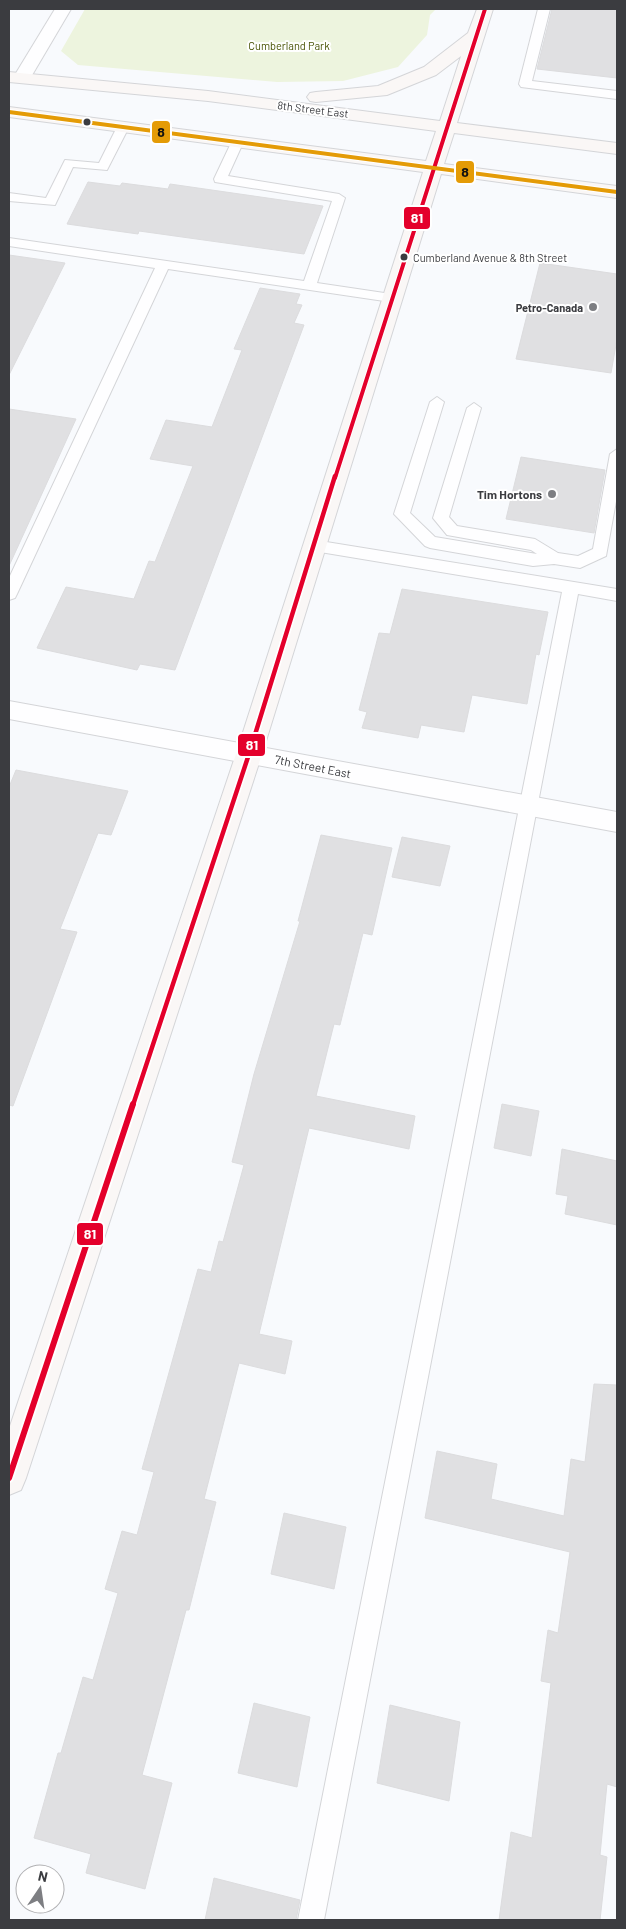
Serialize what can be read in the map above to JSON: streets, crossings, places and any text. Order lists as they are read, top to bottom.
{
  "streets": {
    "main road": ["8th Street East"],
    "street": ["7th Street East"]
  },
  "parks": ["Cumberland Park"],
  "places": ["Cumberland Avenue & 8th Street", "Petro-Canada", "Tim Hortons"],
  "lines": ["transit line 81", "transit line 8"],
  "north": "top"
}
